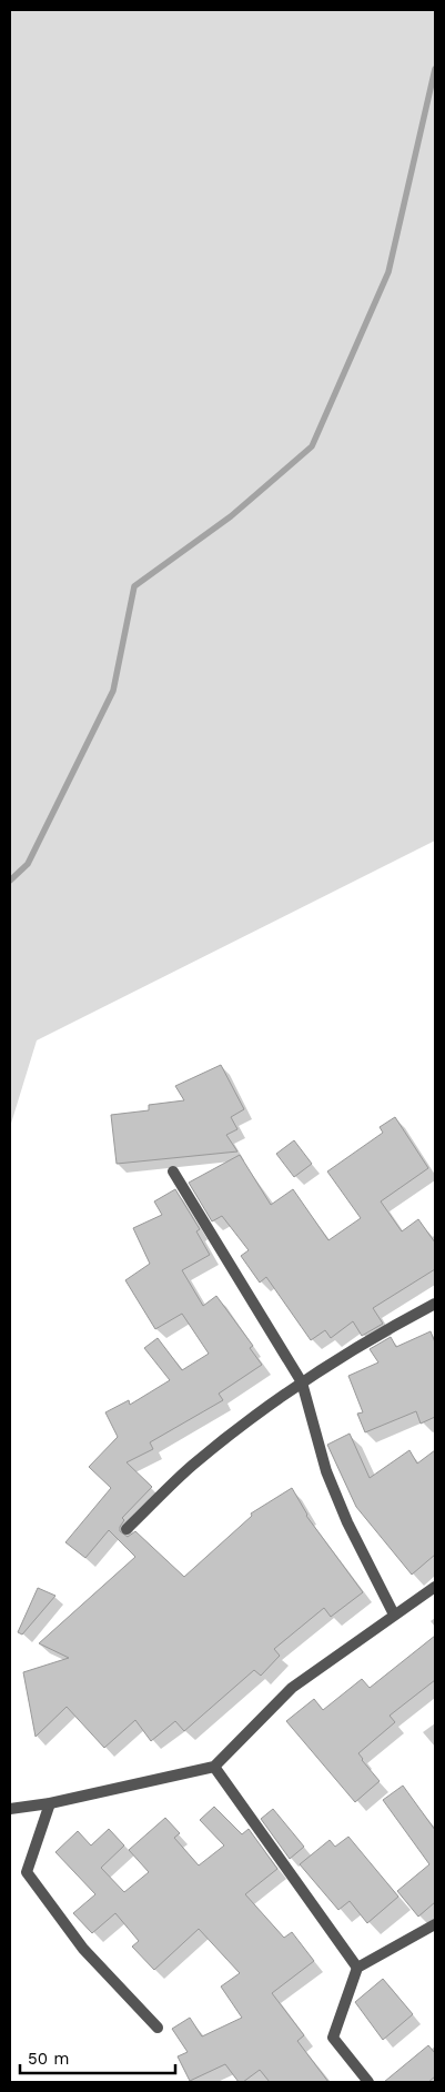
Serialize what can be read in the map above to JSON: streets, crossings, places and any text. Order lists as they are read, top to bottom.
{
  "scale_bar": "50 m"
}
